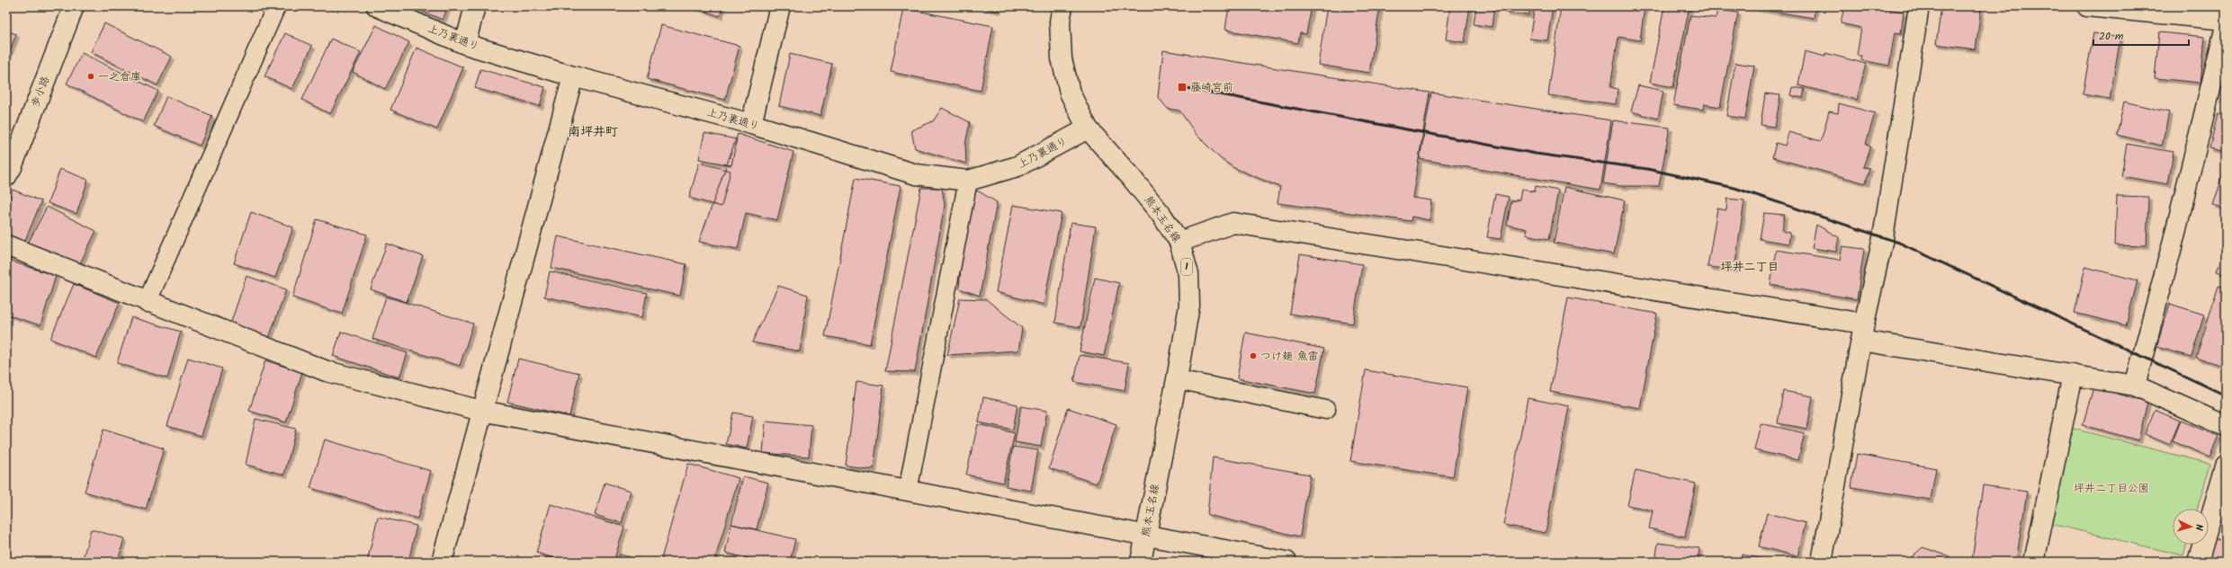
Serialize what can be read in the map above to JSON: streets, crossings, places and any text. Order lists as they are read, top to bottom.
{
  "streets": {
    "street": [
      "上乃裏通り",
      "歩小路",
      "熊本玉名線",
      "1"
    ]
  },
  "crossings": [
    ["上乃裏通り", "熊本玉名線"]
  ],
  "districts": ["南坪井町", "坪井二丁目"],
  "parks": ["坪井二丁目公園"],
  "places": {
    "other": ["一之倉庫", "つけ麺 魚雷"],
    "transit": ["藤崎宮前"]
  },
  "scale_bar": "20 m",
  "north": "right"
}
